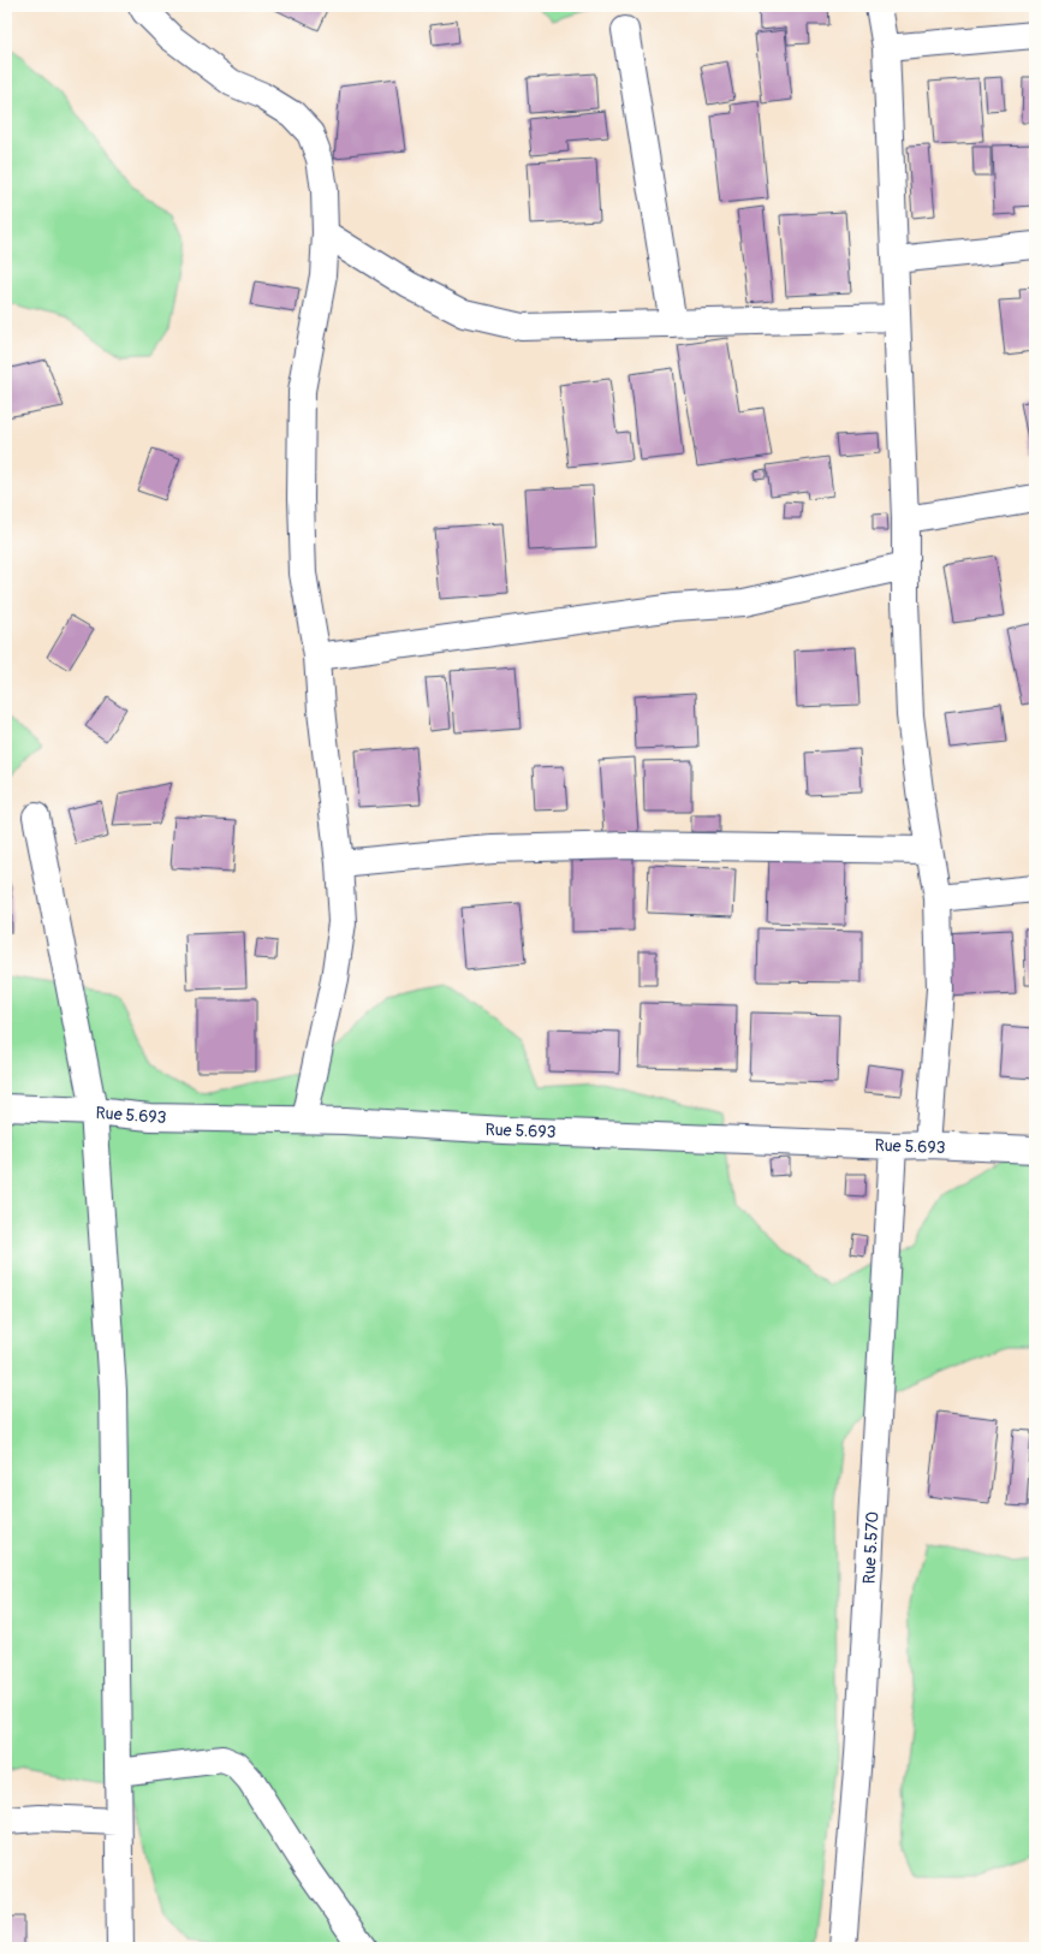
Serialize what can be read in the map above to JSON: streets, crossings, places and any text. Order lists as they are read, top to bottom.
{
  "streets": {
    "street": ["Rue 5.693", "Rue 5.570"]
  },
  "crossings": [
    ["Rue 5.693", "Rue 5.570"]
  ]
}
